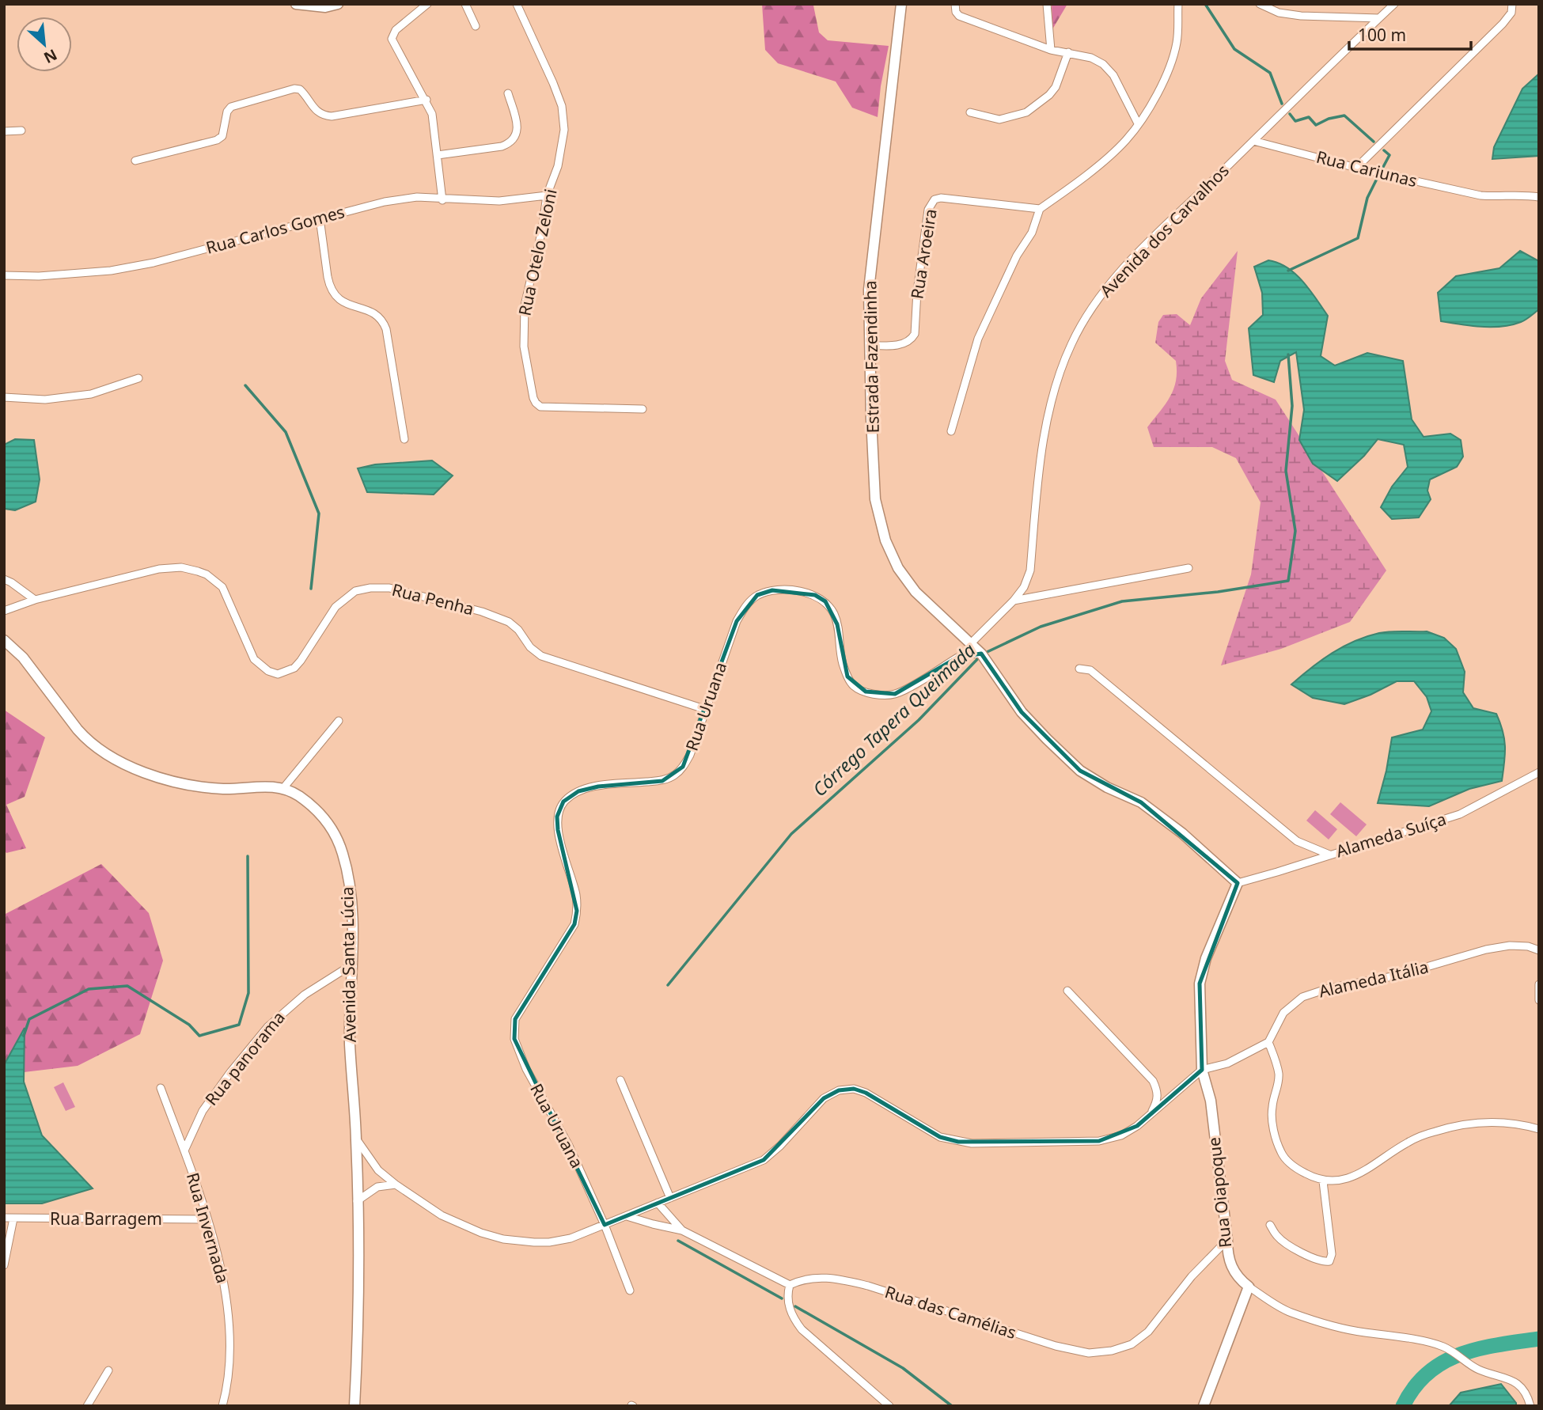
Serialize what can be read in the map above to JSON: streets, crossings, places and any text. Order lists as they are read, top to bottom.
{
  "streets": {
    "street": [
      "Rua Cariunas",
      "Rua Carlos Gomes",
      "Avenida dos Carvalhos",
      "Rua Otelo Zeloni",
      "Rua Aroeira",
      "Estrada Fazendinha",
      "Rua Penha",
      "Rua Uruana",
      "Alameda Suíça",
      "Avenida Santa Lúcia",
      "Alameda Itália",
      "Rua panorama",
      "Rua Oiapoque",
      "Rua Barragem",
      "Rua Invernada",
      "Rua das Camélias"
    ]
  },
  "crossings": [
    ["Rua Cariunas", "Avenida dos Carvalhos"],
    ["Rua Carlos Gomes", "Rua Otelo Zeloni"],
    ["Avenida dos Carvalhos", "Estrada Fazendinha"],
    ["Rua Aroeira", "Estrada Fazendinha"],
    ["Rua Penha", "Rua Uruana"],
    ["Alameda Suíça", "Rua Oiapoque"],
    ["Avenida Santa Lúcia", "Rua panorama"],
    ["Rua panorama", "Rua Invernada"],
    ["Rua Oiapoque", "Rua das Camélias"],
    ["Rua Barragem", "Rua Invernada"]
  ],
  "water": ["Córrego Tapera Queimada"],
  "scale_bar": "100 m",
  "north": "bottom right"
}
